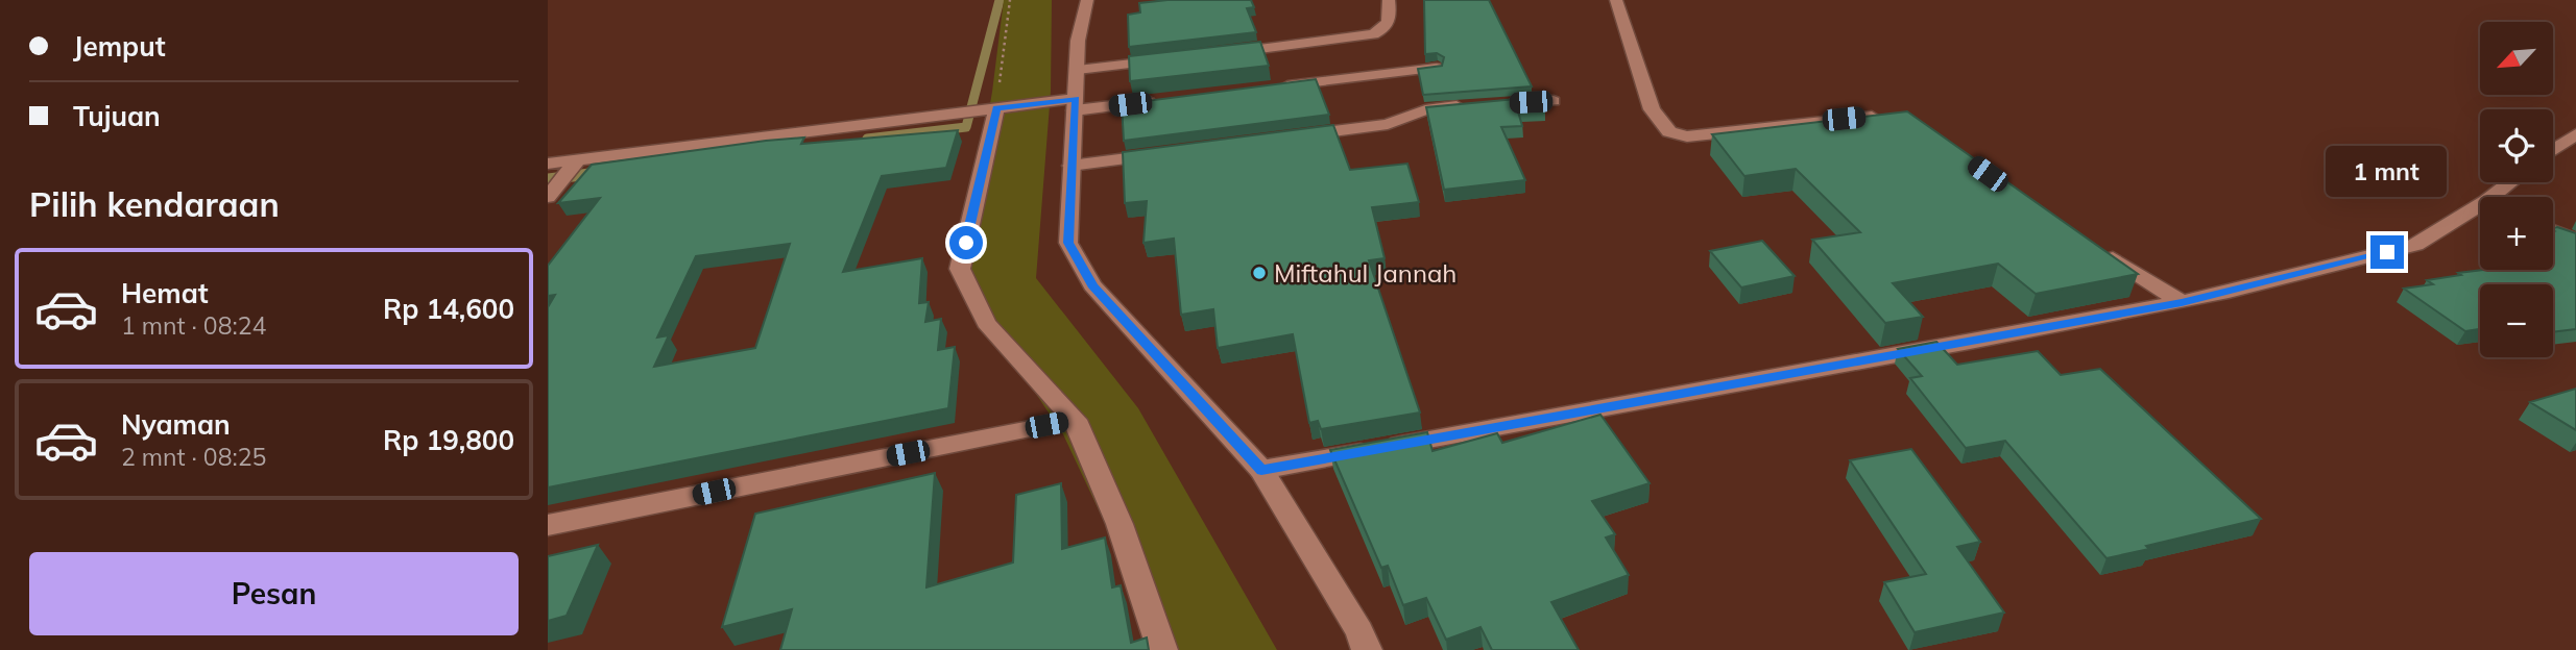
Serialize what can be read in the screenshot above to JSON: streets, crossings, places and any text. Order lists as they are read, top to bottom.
{
  "places": ["Miftahul Jannah"],
  "north": "bottom left",
  "page": {
    "banner": ["Jemput", "Tujuan"],
    "map_buttons": ["+", "−"],
    "bubble": "1 mnt",
    "heading": "Pilih kendaraan",
    "list": [
      {
        "name": "Hemat",
        "note": "1 mnt · 08:24",
        "value": "Rp 14,600"
      },
      {
        "name": "Nyaman",
        "note": "2 mnt · 08:25",
        "value": "Rp 19,800"
      }
    ],
    "buttons": "Pesan"
  }
}
